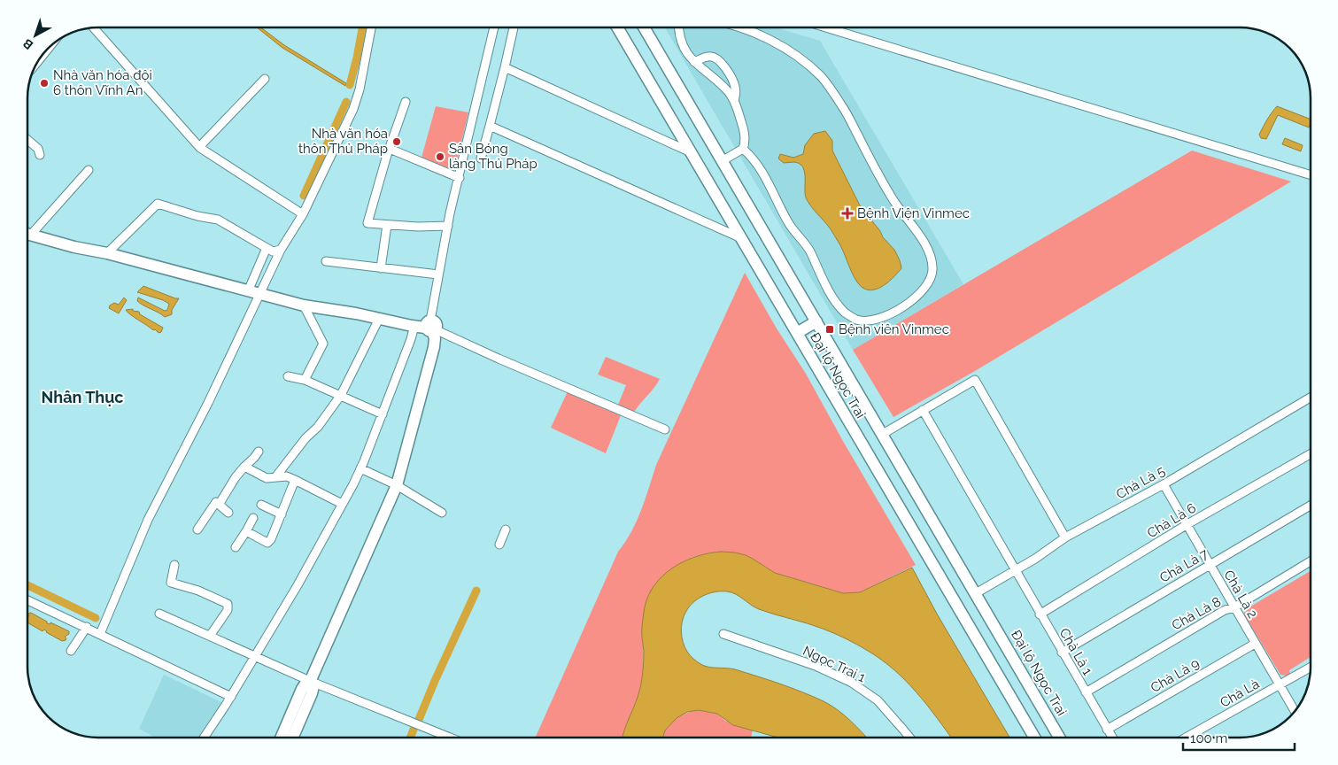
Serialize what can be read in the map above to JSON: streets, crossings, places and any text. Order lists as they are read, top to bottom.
{
  "streets": {
    "main road": ["Đại lộ Ngọc Trai"],
    "street": [
      "Chà Là 5",
      "Chà Là 6",
      "Chà Là 7",
      "Chà Là 2",
      "Chà Là 8",
      "Chà Là 1",
      "Ngọc Trai 1",
      "Chà Là 9",
      "Chà Là"
    ]
  },
  "crossings": [
    ["Đại lộ Ngọc Trai", "Chà Là 5"],
    ["Chà Là 5", "Chà Là 2"],
    ["Chà Là 5", "Chà Là 1"],
    ["Chà Là 6", "Chà Là 2"],
    ["Chà Là 6", "Chà Là 1"],
    ["Chà Là 7", "Chà Là 2"],
    ["Chà Là 7", "Chà Là 1"],
    ["Chà Là 2", "Chà Là 8"],
    ["Chà Là 2", "Chà Là 9"],
    ["Chà Là 2", "Chà Là"],
    ["Chà Là 8", "Chà Là 1"],
    ["Chà Là 1", "Chà Là 9"]
  ],
  "districts": ["Nhân Thục"],
  "places": {
    "other": ["Nhà văn hóa đội 6 thôn Vĩnh An", "Nhà văn hóa thôn Thủ Pháp", "Sân Bóng làng Thủ Pháp"],
    "health": ["Bệnh Viện Vinmec"],
    "transit": ["Bệnh viên Vinmec"]
  },
  "scale_bar": "100 m",
  "north": "bottom left"
}
